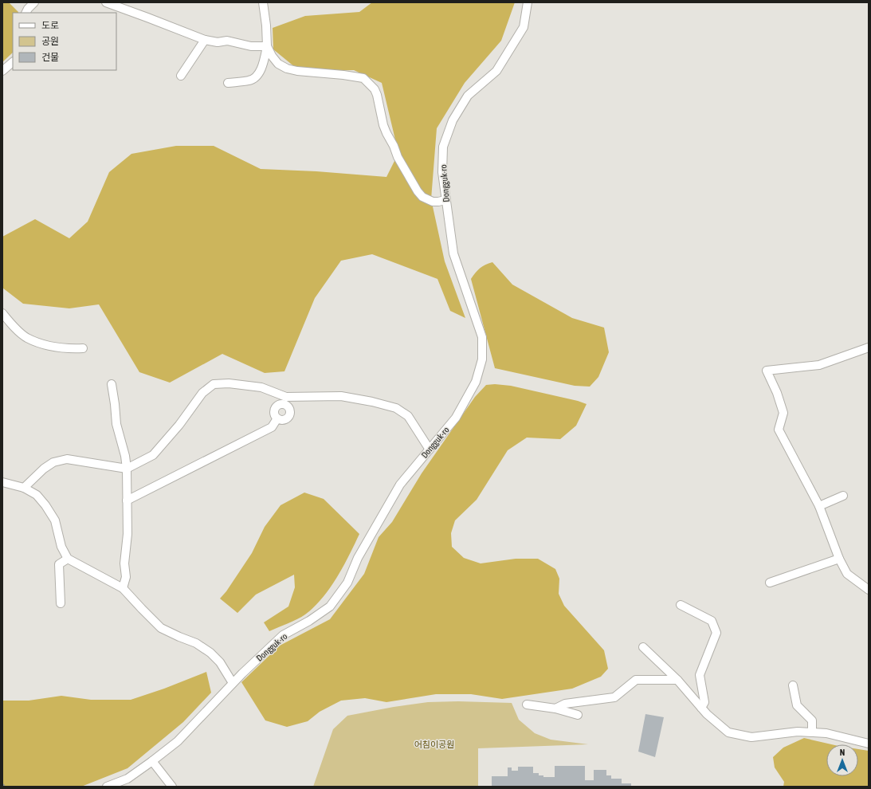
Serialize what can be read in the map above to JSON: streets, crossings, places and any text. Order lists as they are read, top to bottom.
{
  "streets": {
    "street": ["Dongguk-ro"]
  },
  "parks": ["어침이공원"],
  "legend": ["도로", "공원", "건물"],
  "north": "top"
}
